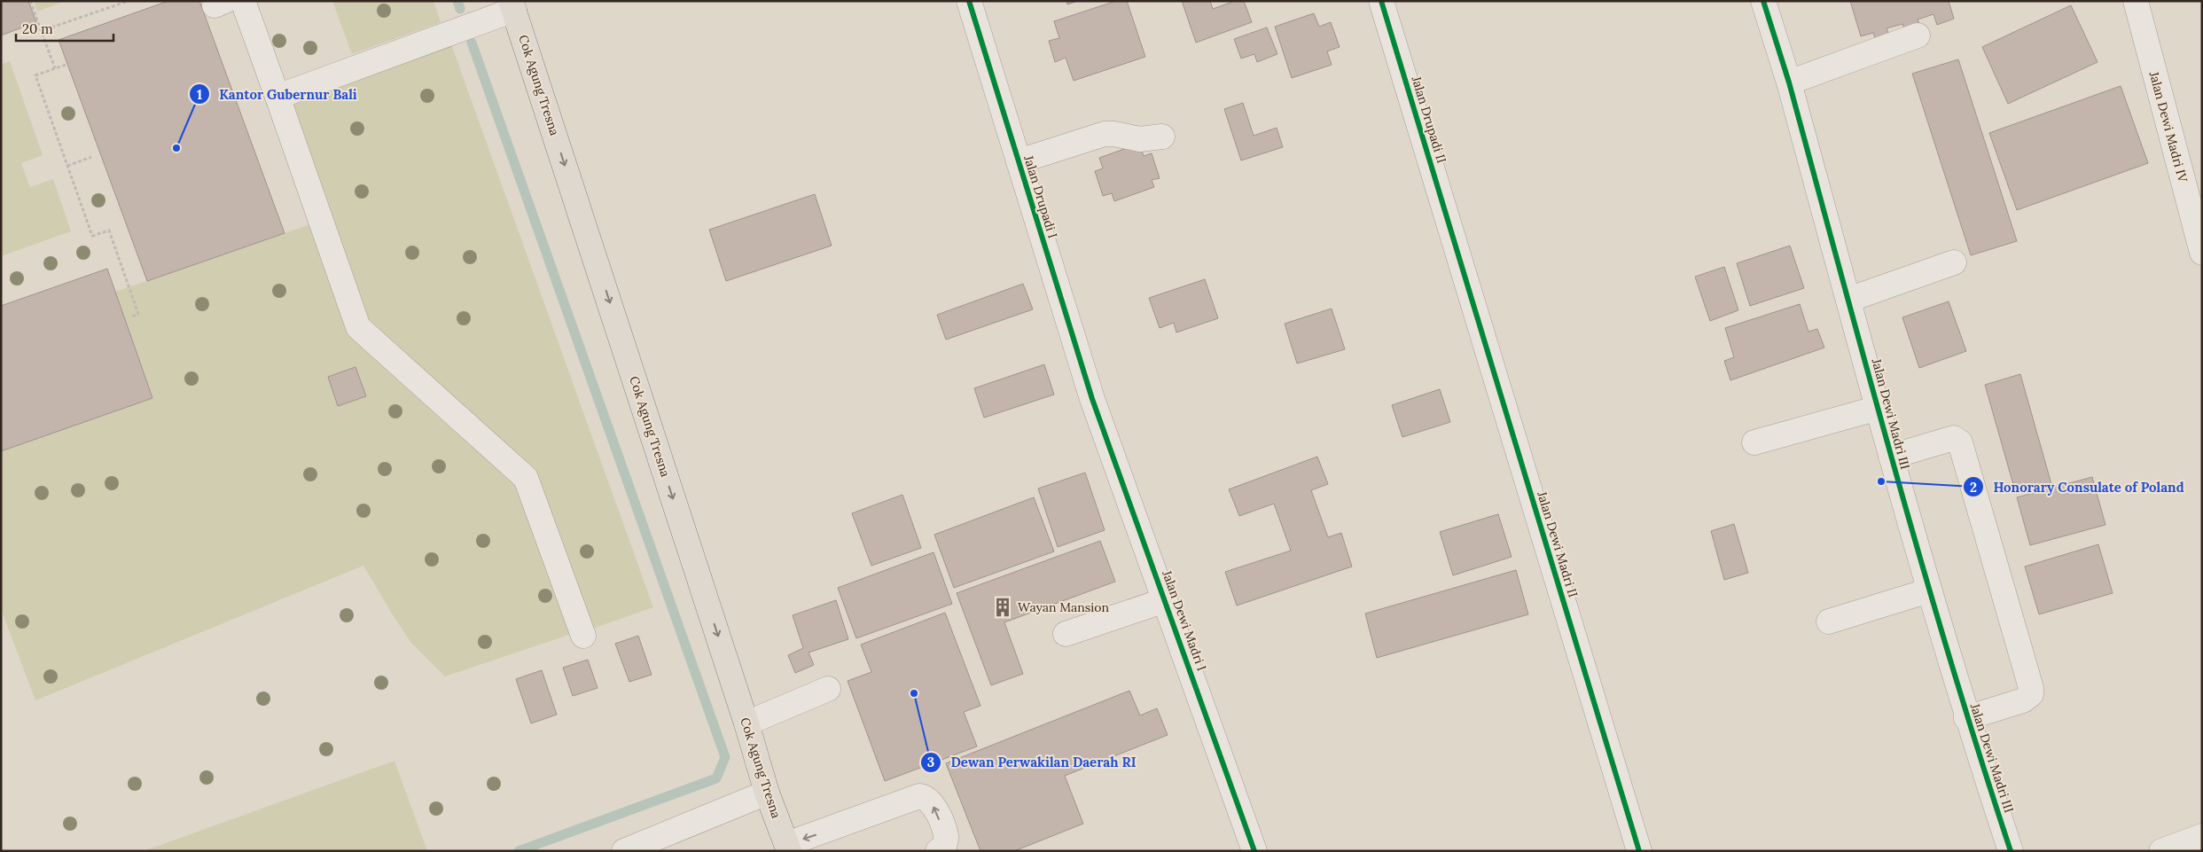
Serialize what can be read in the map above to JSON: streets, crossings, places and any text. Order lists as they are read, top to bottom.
{
  "streets": {
    "main road": ["Cok Agung Tresna"],
    "street": [
      "Jalan Drupadi II",
      "Jalan Dewi Madri IV",
      "Jalan Drupadi I",
      "Jalan Dewi Madri III",
      "Jalan Dewi Madri II",
      "Jalan Dewi Madri I"
    ]
  },
  "crossings": [
    ["Jalan Drupadi II", "Jalan Dewi Madri II"],
    ["Jalan Drupadi I", "Jalan Dewi Madri I"]
  ],
  "one_way": ["Cok Agung Tresna"],
  "places": {
    "other": ["Kantor Gubernur Bali", "Honorary Consulate of Poland", "Dewan Perwakilan Daerah RI"],
    "building": ["Wayan Mansion"]
  },
  "scale_bar": "20 m"
}
